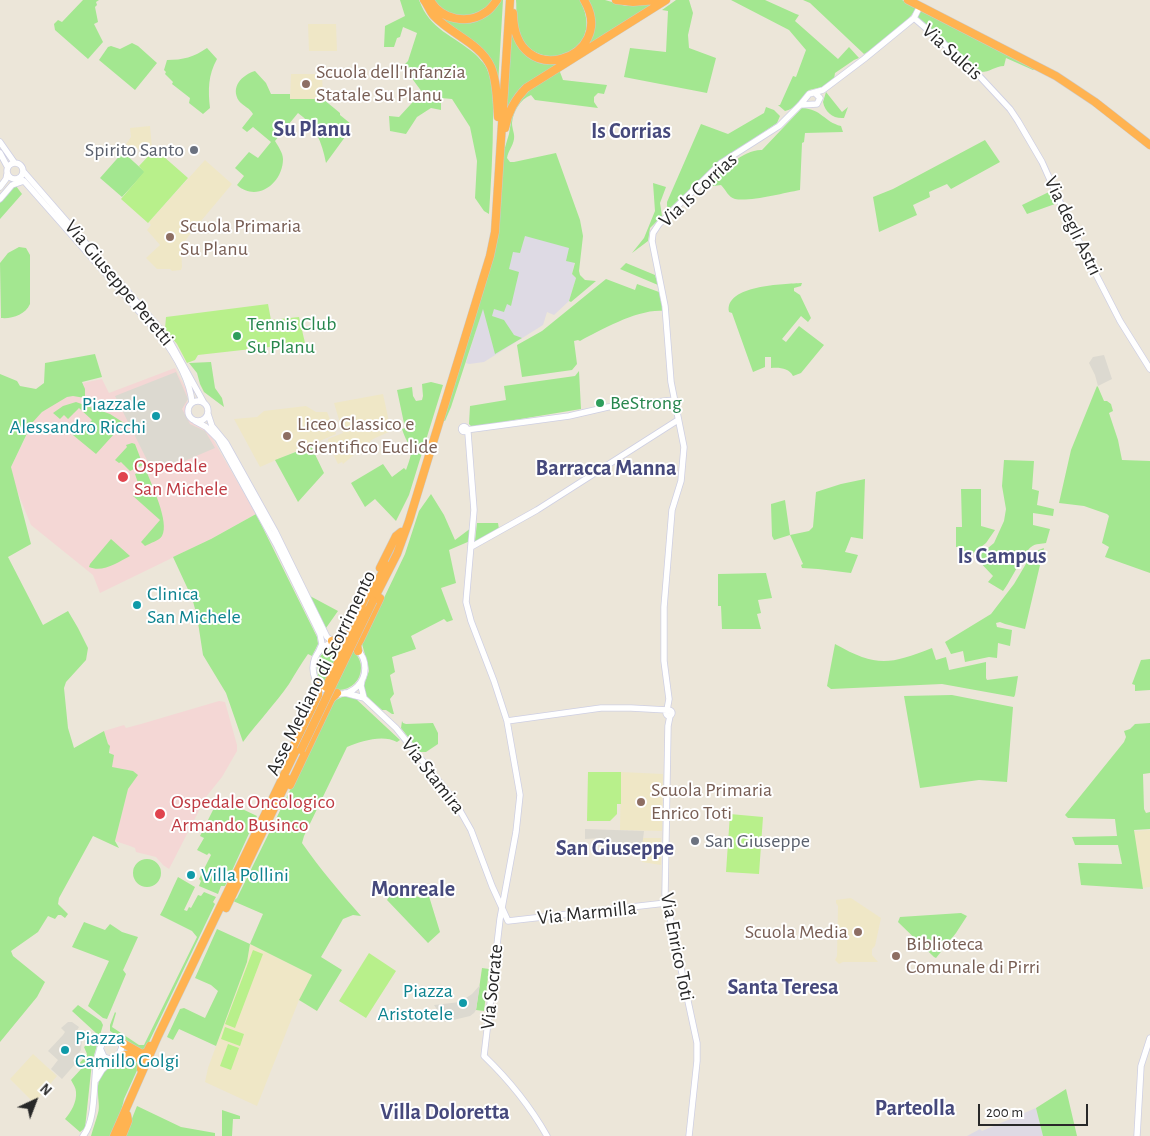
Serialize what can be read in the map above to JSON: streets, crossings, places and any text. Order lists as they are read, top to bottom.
{
  "streets": {
    "highway": ["Asse Mediano di Scorrimento"],
    "street": [
      "Via Sulcis",
      "Via Is Corrias",
      "Via degli Astri",
      "Via Giuseppe Peretti",
      "Via Stamira",
      "Via Marmilla",
      "Via Enrico Toti",
      "Via Socrate"
    ]
  },
  "crossings": [
    ["Via Sulcis", "Via degli Astri"],
    ["Via Is Corrias", "Via Enrico Toti"],
    ["Via Giuseppe Peretti", "Via Stamira"],
    ["Via Stamira", "Via Marmilla"],
    ["Via Stamira", "Via Socrate"],
    ["Via Marmilla", "Via Enrico Toti"],
    ["Via Marmilla", "Via Socrate"]
  ],
  "districts": [
    "Su Planu",
    "Is Corrias",
    "Barracca Manna",
    "Is Campus",
    "San Giuseppe",
    "Monreale",
    "Santa Teresa",
    "Parteolla",
    "Villa Doloretta"
  ],
  "places": [
    "Scuola dell'Infanzia Statale Su Planu",
    "Spirito Santo",
    "Scuola Primaria Su Planu",
    "Tennis Club Su Planu",
    "BeStrong",
    "Piazzale Alessandro Ricchi",
    "Liceo Classico e Scientifico Euclide",
    "Ospedale San Michele",
    "Clinica San Michele",
    "Scuola Primaria Enrico Toti",
    "Ospedale Oncologico Armando Businco",
    "San Giuseppe",
    "Villa Pollini",
    "Scuola Media",
    "Biblioteca Comunale di Pirri",
    "Piazza Aristotele",
    "Piazza Camillo Golgi"
  ],
  "scale_bar": "200 m",
  "north": "top right"
}
